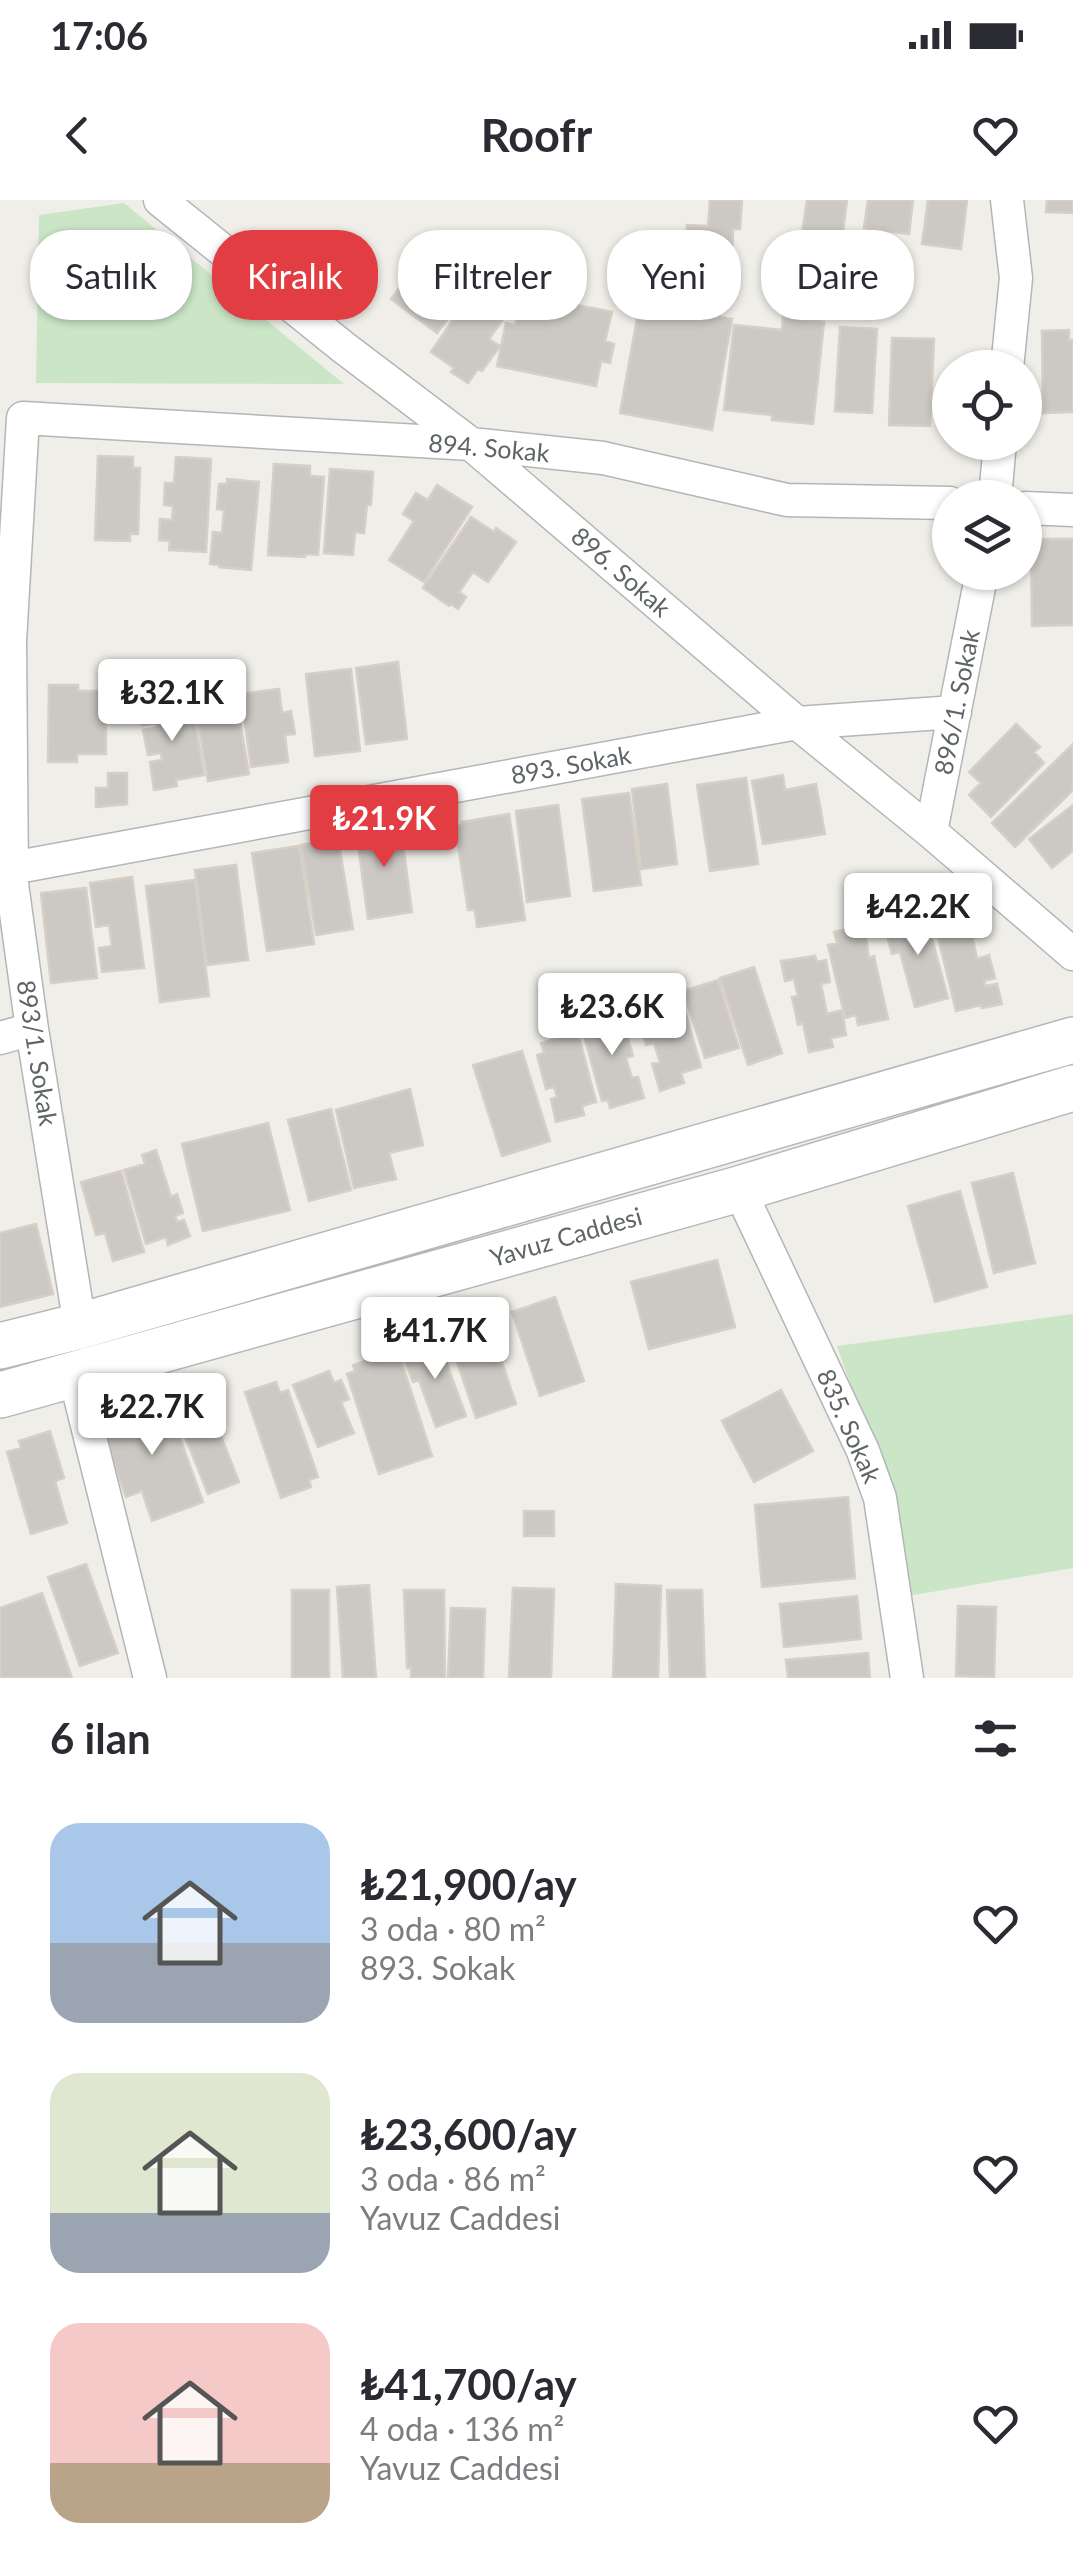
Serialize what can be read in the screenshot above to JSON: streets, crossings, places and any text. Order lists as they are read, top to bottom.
{
  "streets": {
    "main road": ["Yavuz Caddesi"],
    "street": [
      "894. Sokak",
      "896. Sokak",
      "896/1. Sokak",
      "893. Sokak",
      "893/1. Sokak",
      "835. Sokak"
    ]
  },
  "crossings": [
    ["894. Sokak", "896. Sokak"],
    ["894. Sokak", "893/1. Sokak"],
    ["896. Sokak", "896/1. Sokak"],
    ["896. Sokak", "893. Sokak"],
    ["896/1. Sokak", "893. Sokak"],
    ["893. Sokak", "893/1. Sokak"],
    ["893/1. Sokak", "Yavuz Caddesi"],
    ["Yavuz Caddesi", "835. Sokak"]
  ],
  "page": {
    "status": "17:06",
    "header": "Roofr",
    "chip": [
      "Satılık",
      "Kiralık",
      "Filtreler",
      "Yeni",
      "Daire"
    ],
    "price": [
      "₺32.1K",
      "₺21.9K",
      "₺42.2K",
      "₺23.6K",
      "₺41.7K",
      "₺22.7K"
    ],
    "heading": "6 ilan",
    "list": [
      {
        "name": "₺21,900/ay",
        "note": "3 oda · 80 m² · 893. Sokak"
      },
      {
        "name": "₺23,600/ay",
        "note": "3 oda · 86 m² · Yavuz Caddesi"
      },
      {
        "name": "₺41,700/ay",
        "note": "4 oda · 136 m² · Yavuz Caddesi"
      }
    ]
  }
}
